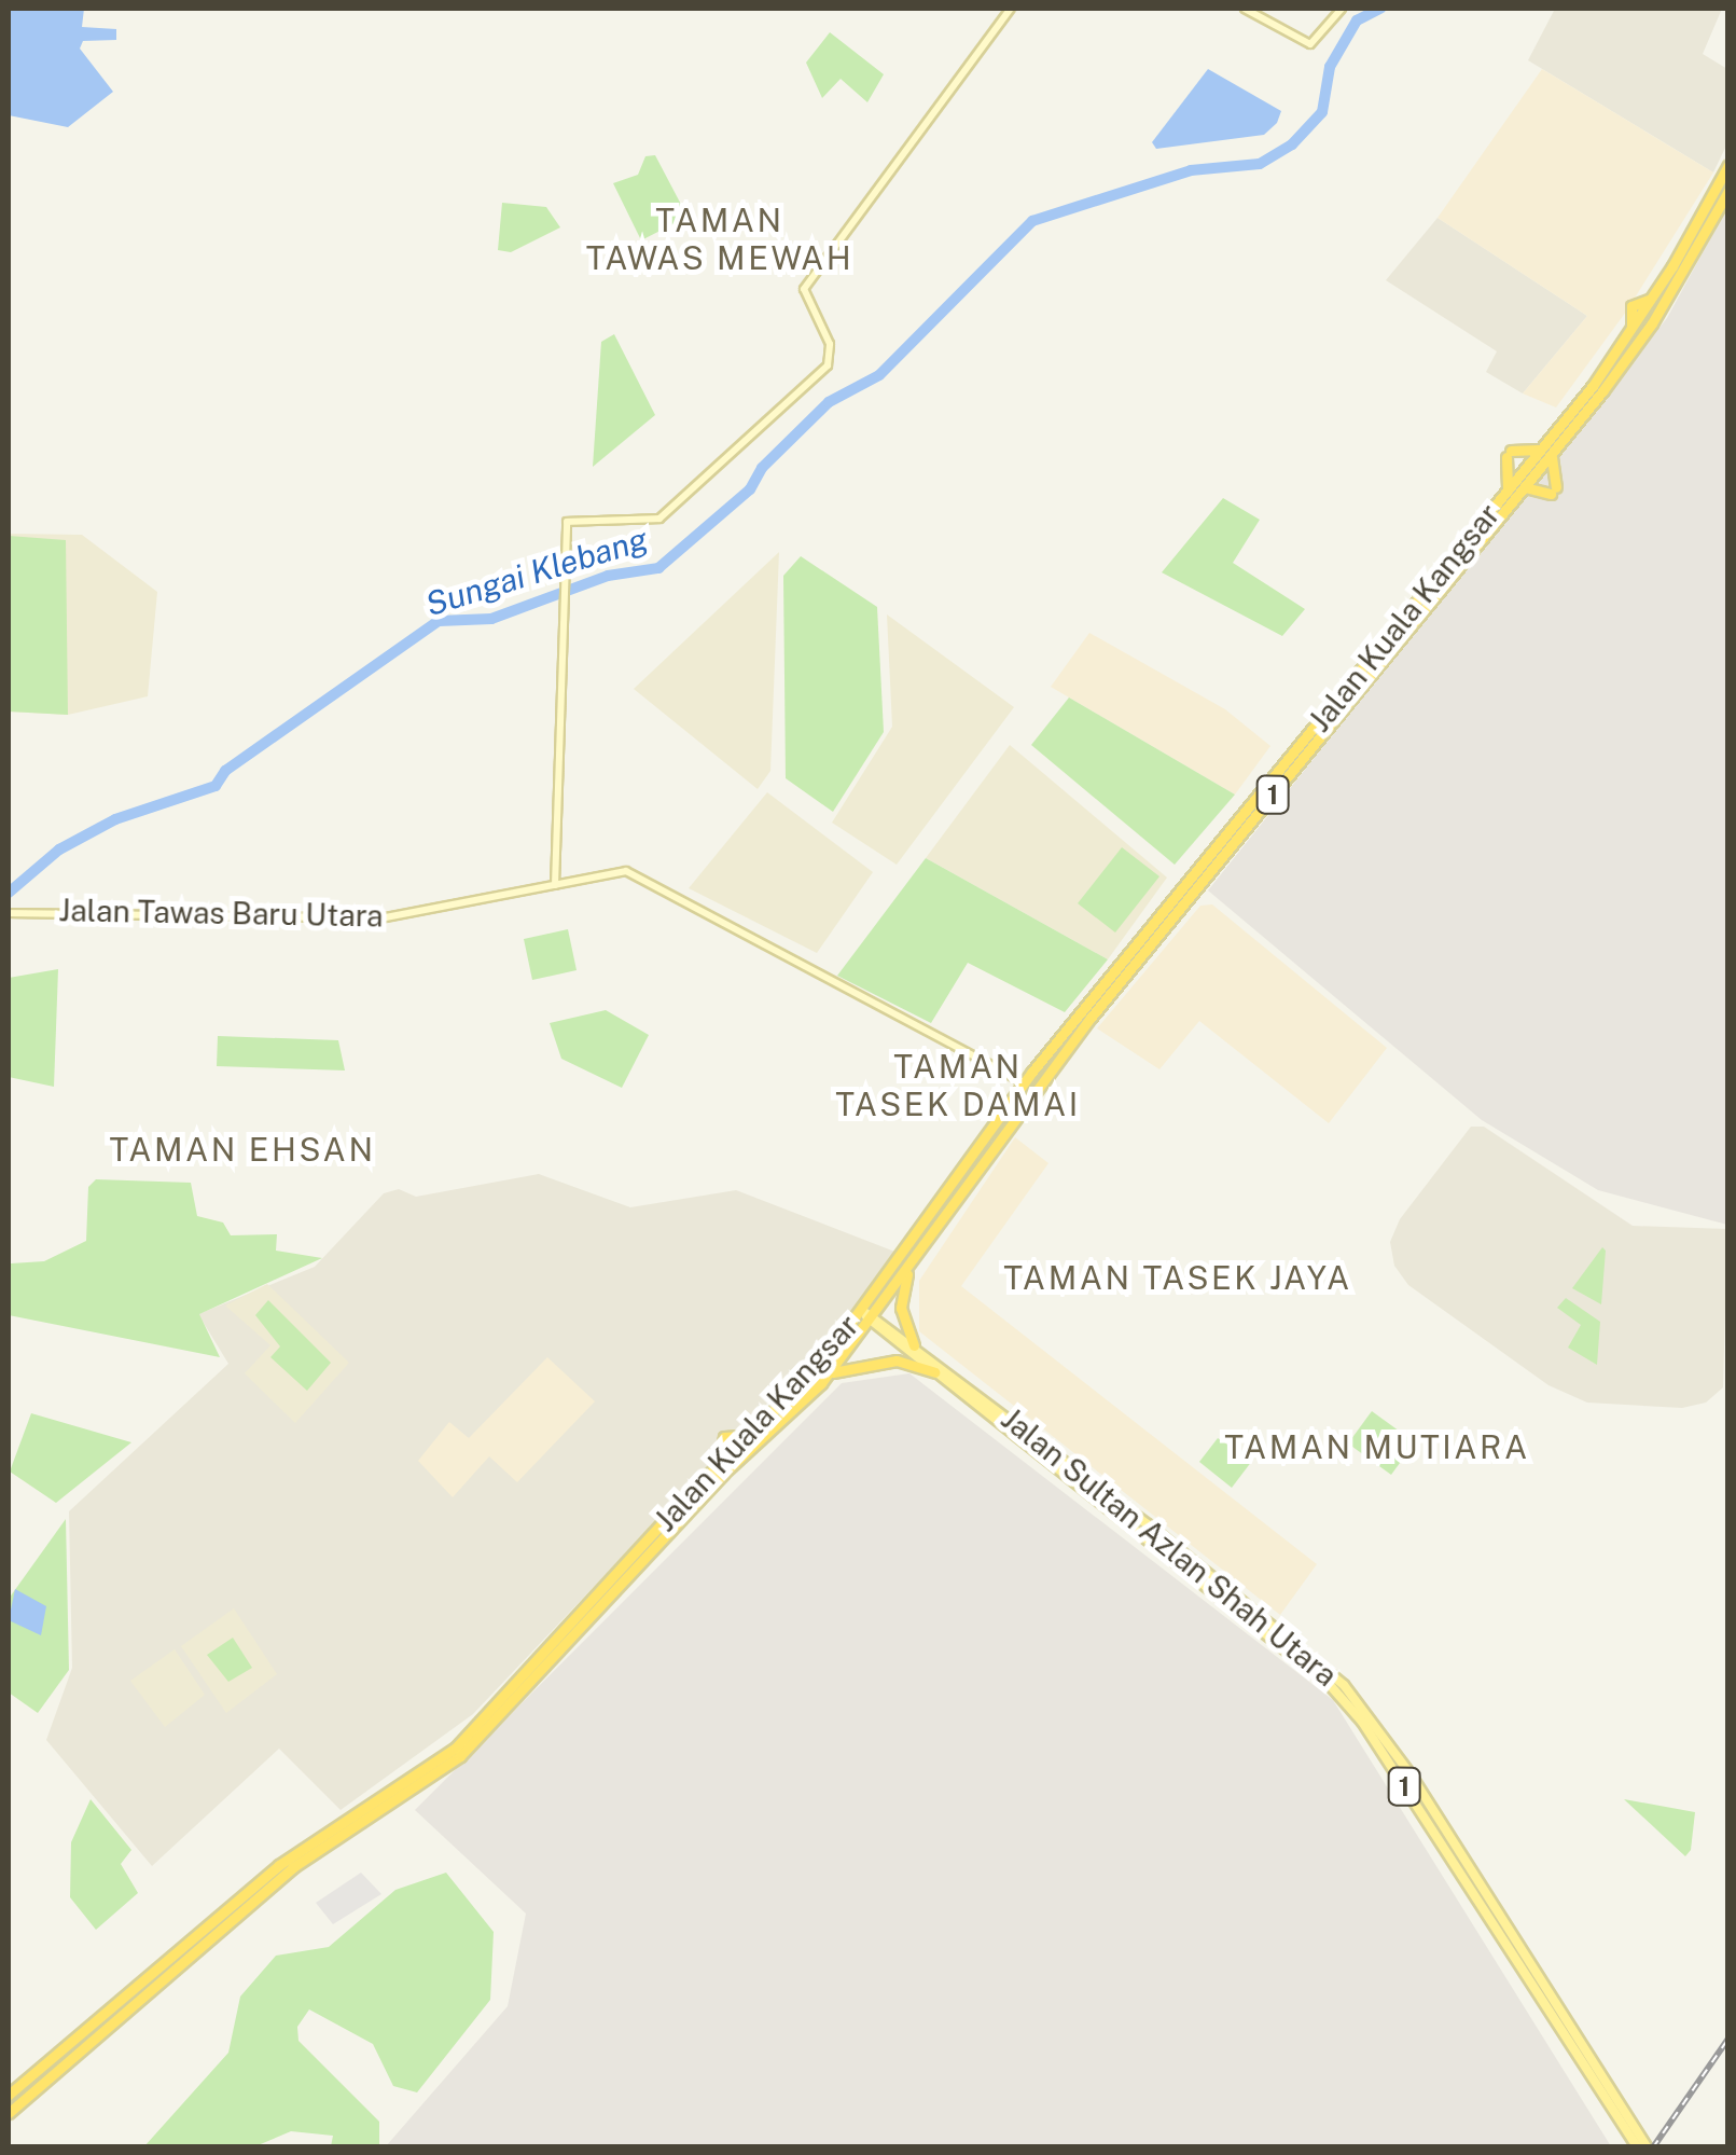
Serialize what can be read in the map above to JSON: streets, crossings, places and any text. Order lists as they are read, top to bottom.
{
  "streets": {
    "highway": ["Jalan Kuala Kangsar", "1"],
    "main road": ["Jalan Sultan Azlan Shah Utara"],
    "street": ["Jalan Tawas Baru Utara"]
  },
  "crossings": [
    ["Jalan Kuala Kangsar", "Jalan Tawas Baru Utara"],
    ["Jalan Kuala Kangsar", "Jalan Sultan Azlan Shah Utara"]
  ],
  "districts": [
    "TAMAN TAWAS MEWAH",
    "TAMAN TASEK DAMAI",
    "TAMAN EHSAN",
    "TAMAN TASEK JAYA",
    "TAMAN MUTIARA"
  ],
  "water": ["Sungai Klebang"]
}
